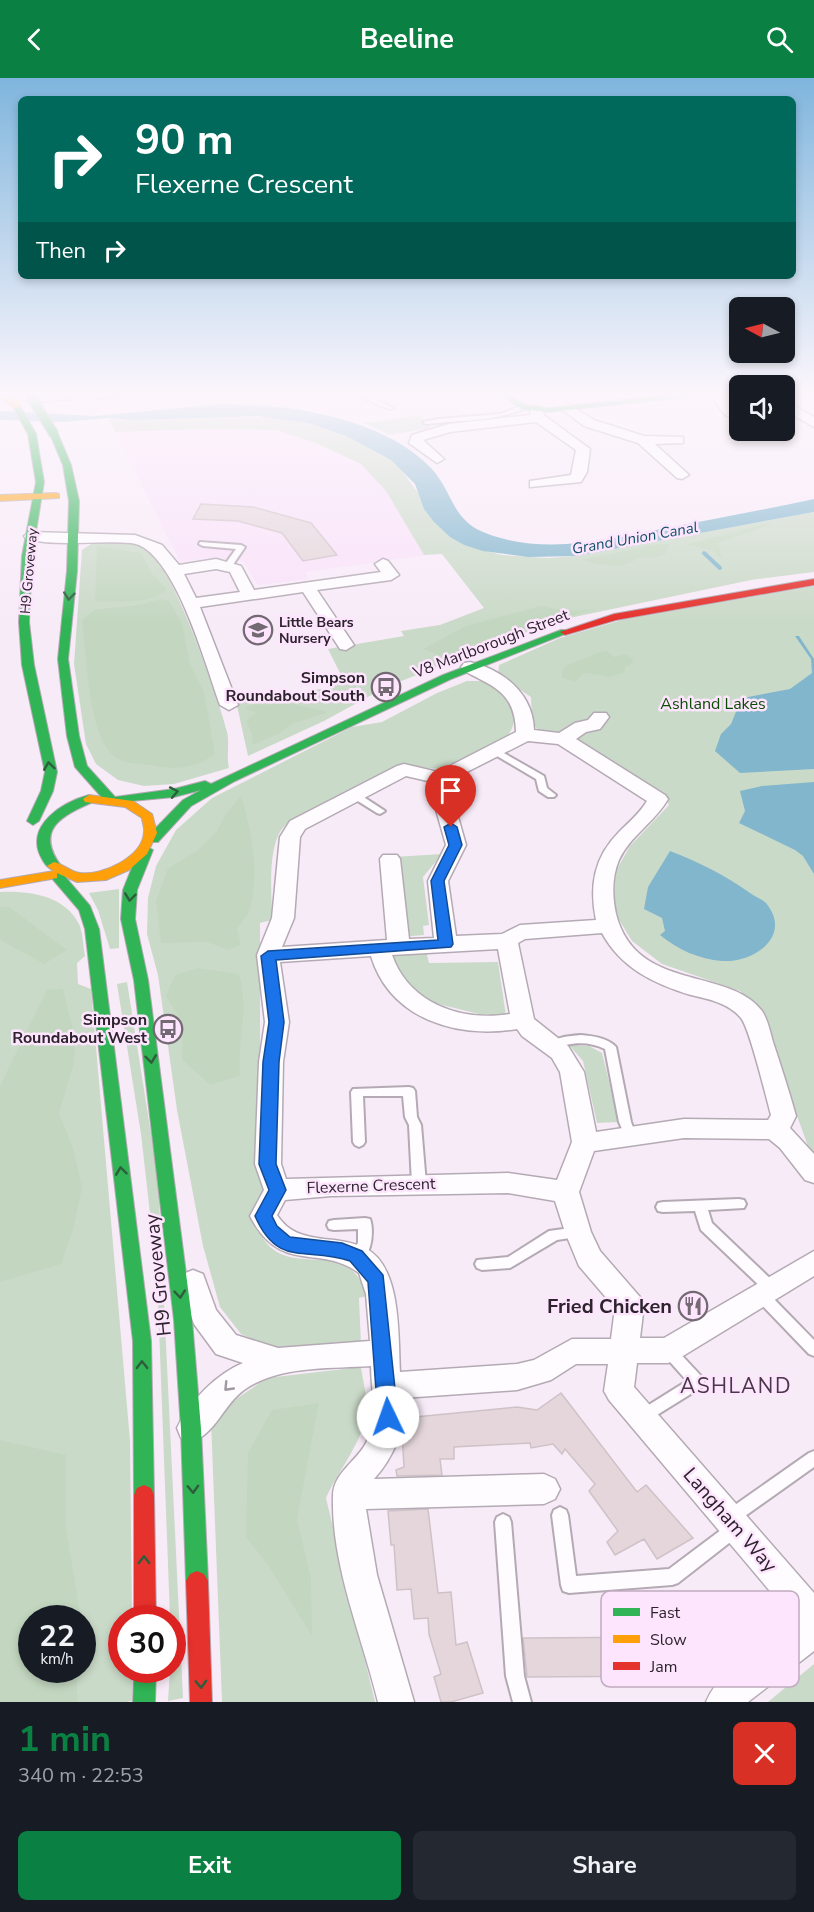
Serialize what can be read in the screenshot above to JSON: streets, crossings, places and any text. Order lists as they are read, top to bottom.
{
  "streets": {
    "street": [
      "H9 Groveway",
      "V8 Marlborough Street",
      "Flexerne Crescent",
      "Langham Way"
    ]
  },
  "crossings": [
    ["H9 Groveway", "V8 Marlborough Street"]
  ],
  "districts": ["ASHLAND"],
  "water": ["Grand Union Canal"],
  "parks": ["Ashland Lakes"],
  "places": {
    "school or university": ["Little Bears Nursery"],
    "bus stop": ["Simpson Roundabout South", "Simpson Roundabout West"],
    "restaurant": ["Fried Chicken"]
  },
  "legend": ["Fast", "Slow", "Jam"],
  "north": "left",
  "page": {
    "header": "Beeline",
    "turn": ["90 m", "Flexerne Crescent"],
    "then": "Then",
    "speed": "22 km/h",
    "limit": "30",
    "heading": ["1 min", "340 m · 22:53"],
    "buttons": ["Exit", "Share"]
  }
}
